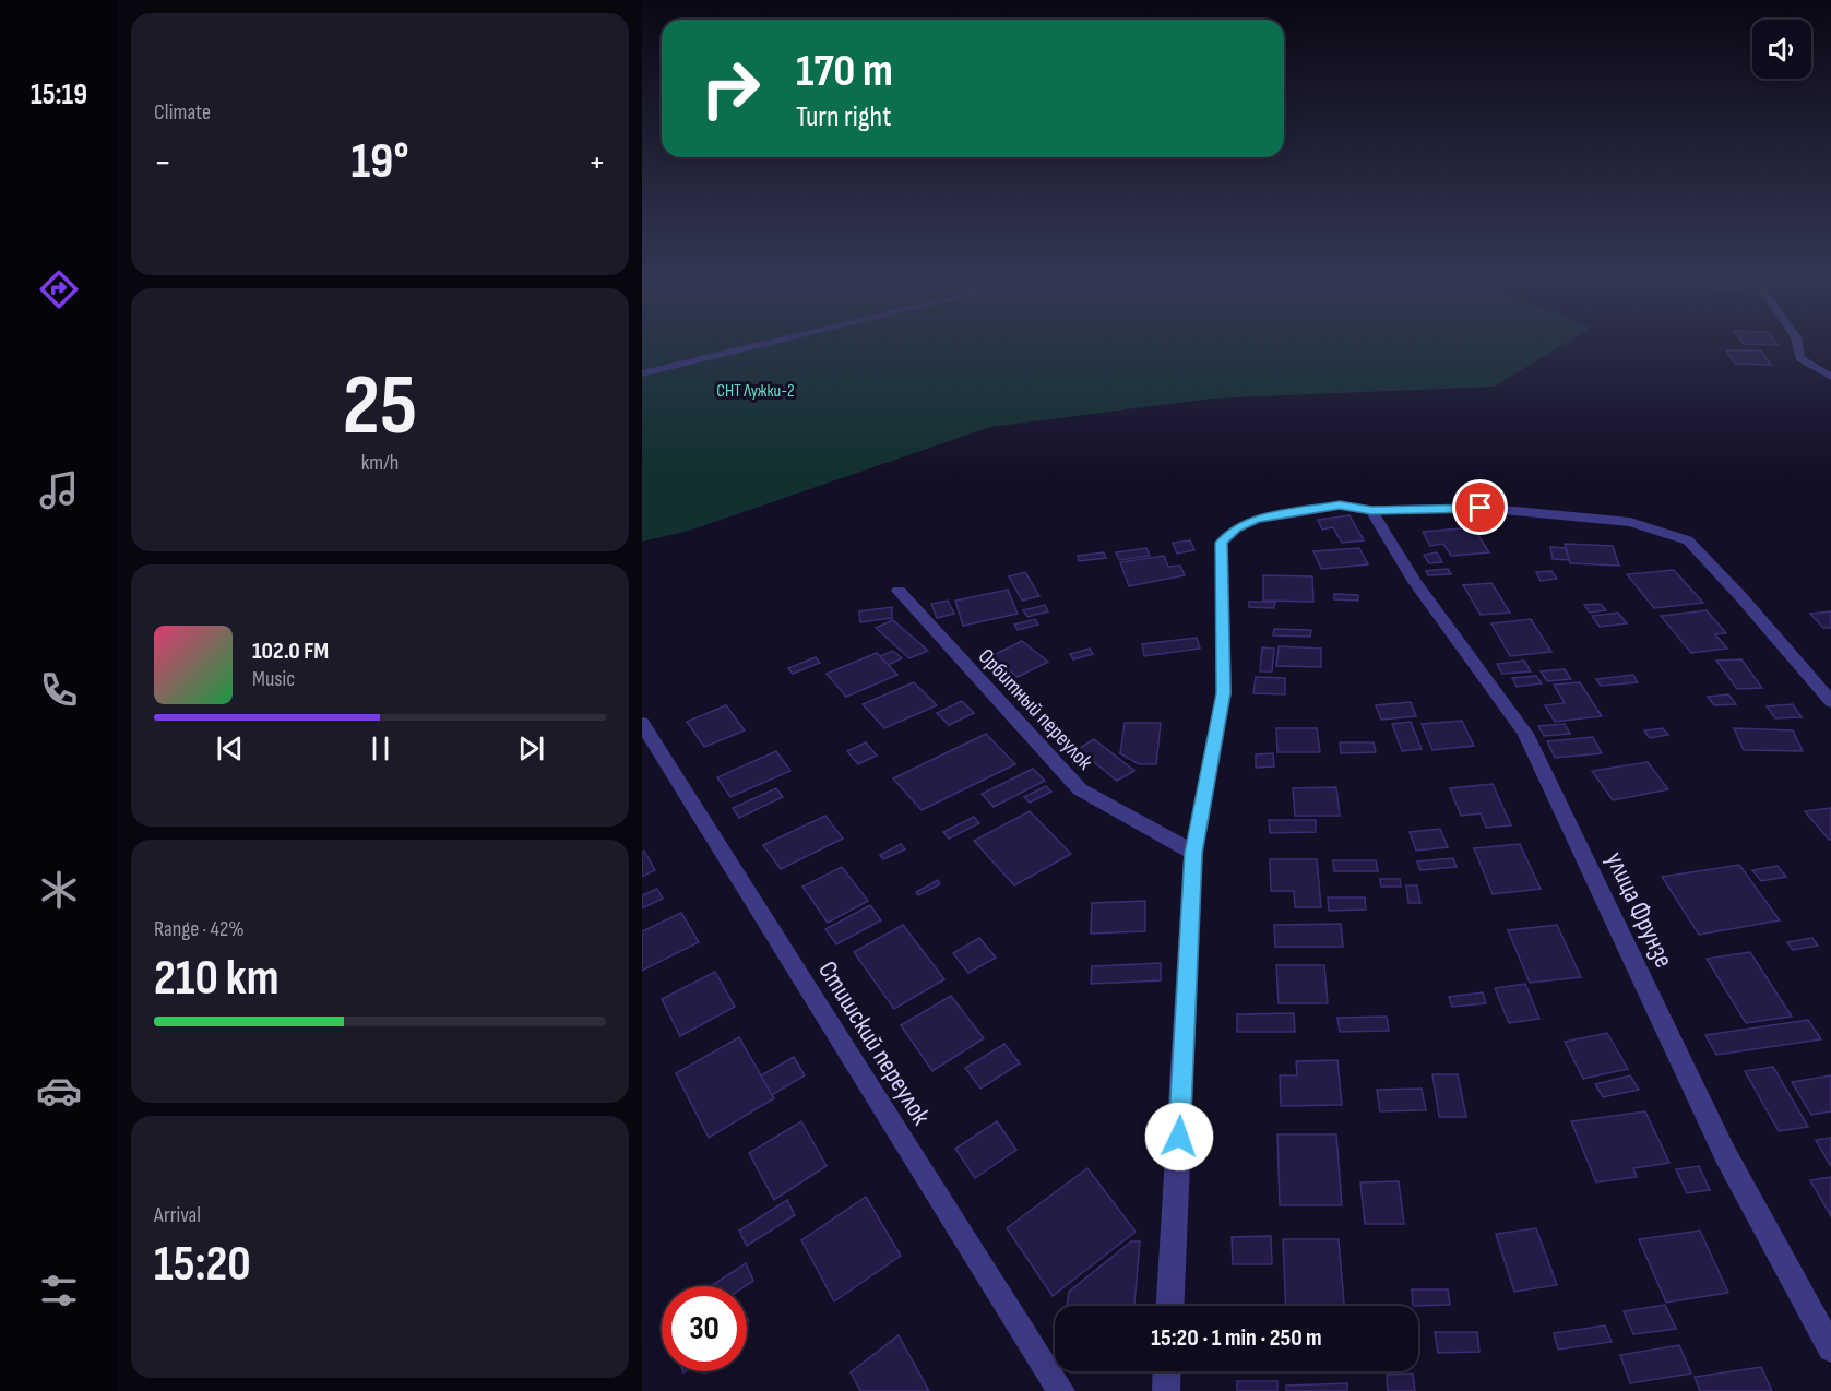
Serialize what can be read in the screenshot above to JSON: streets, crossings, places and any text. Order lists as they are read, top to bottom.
{
  "streets": {
    "street": ["Орбитный переулок", "улица Фрунзе", "Стишский переулок"]
  },
  "parks": ["СНТ Лужки-2"],
  "page": {
    "tabs": "15:19",
    "tile": [
      "Climate",
      ["25", "km/h"],
      ["Range · 42%", "210 km"],
      ["Arrival", "15:20"]
    ],
    "turn": ["170 m", "Turn right"],
    "heat": ["−", "19°", "+"],
    "song": ["102.0 FM", "Music"],
    "limit": "30",
    "trip": "15:20 · 1 min · 250 m"
  }
}
